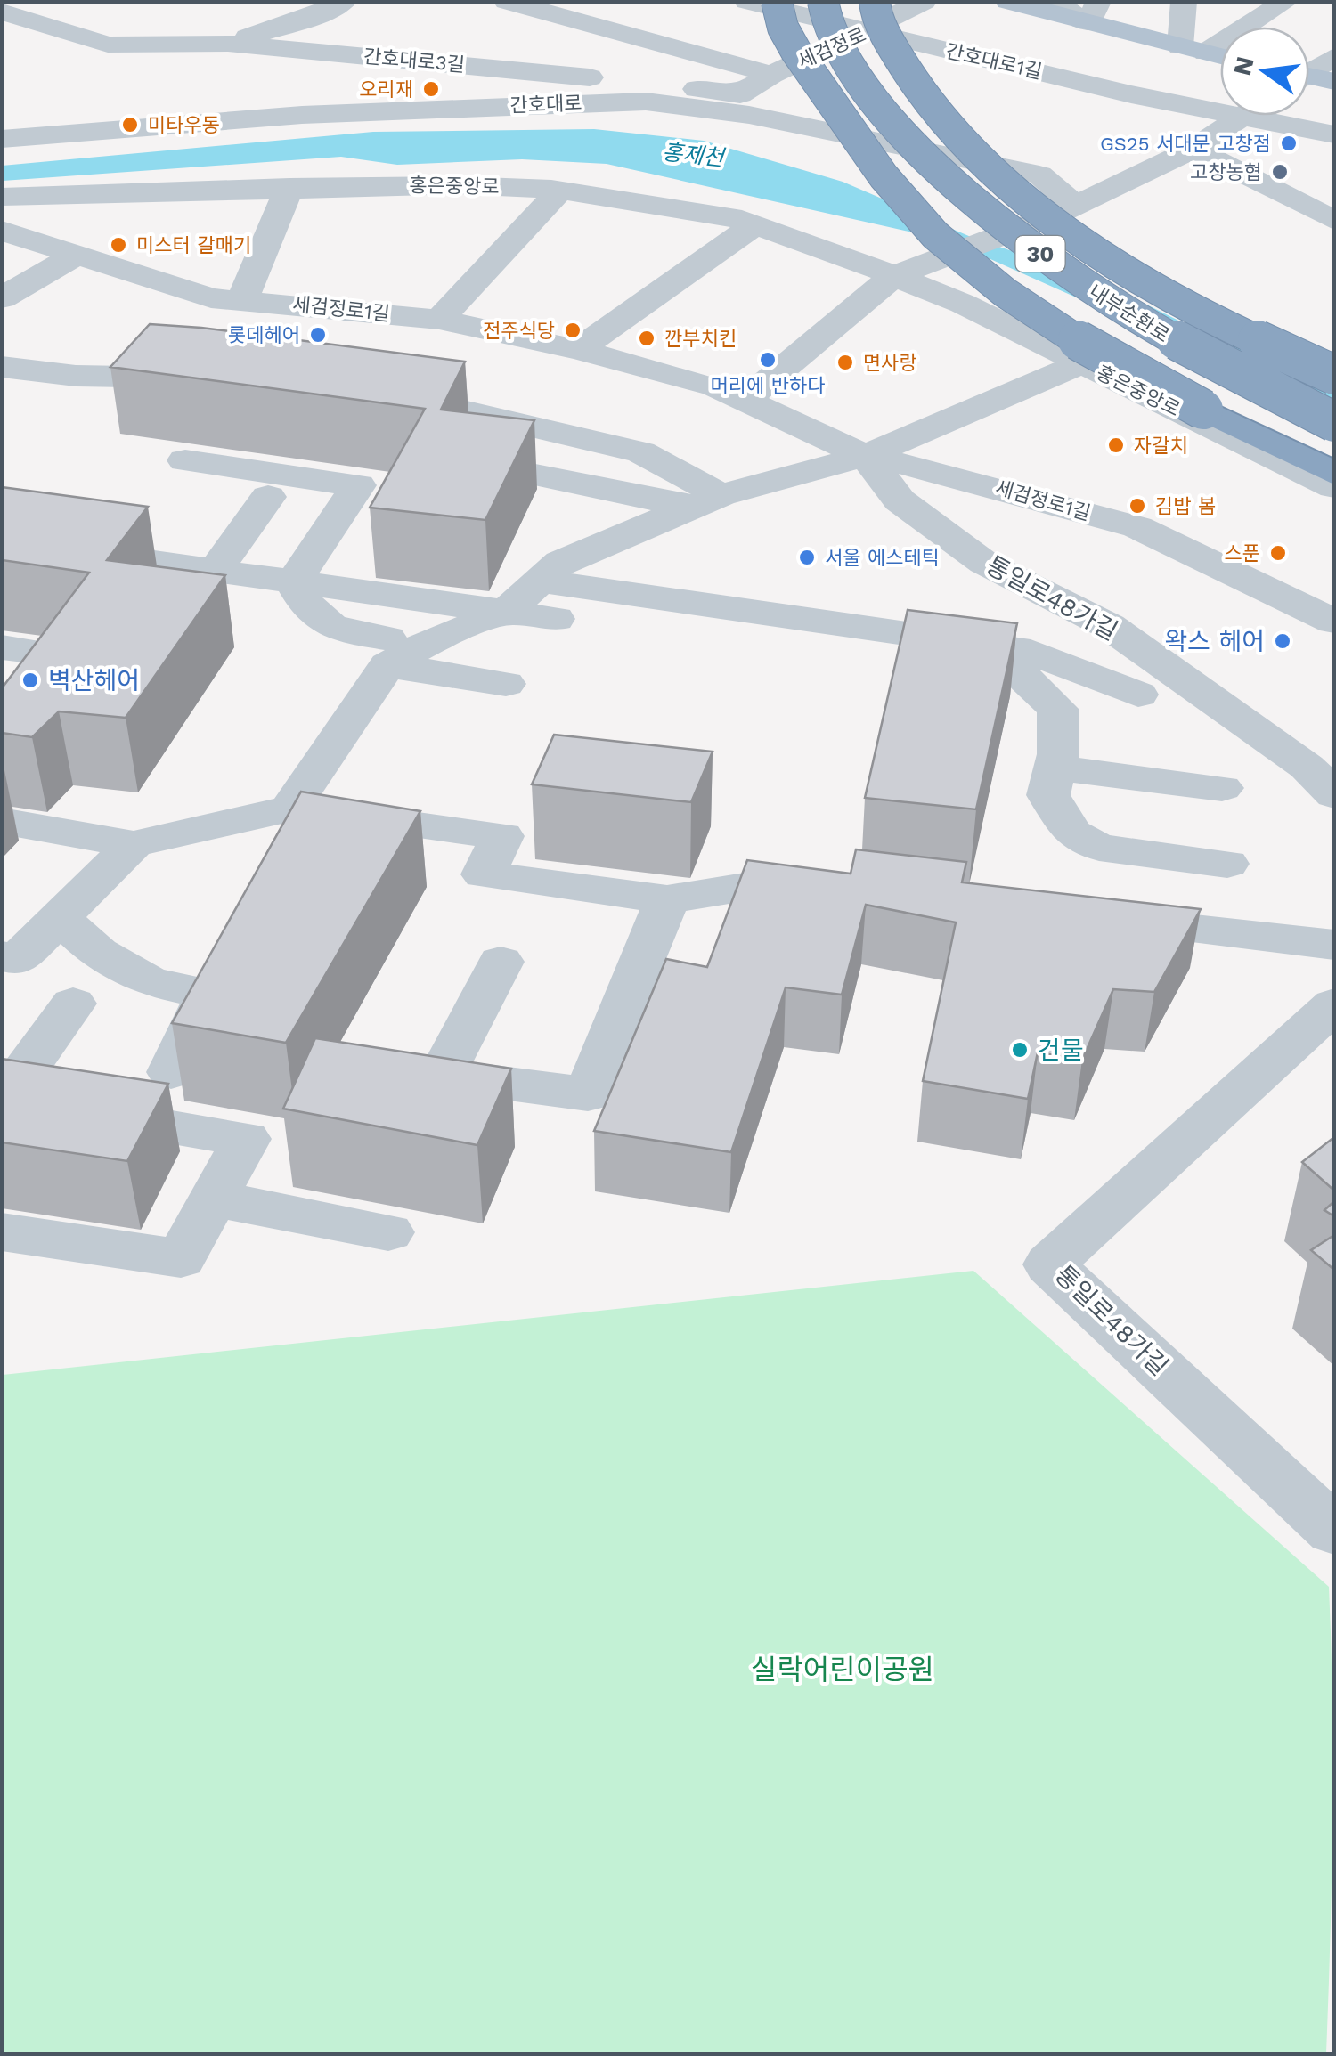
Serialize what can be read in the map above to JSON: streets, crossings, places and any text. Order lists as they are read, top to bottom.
{
  "streets": {
    "highway": ["30", "내부순환로"],
    "street": [
      "세검정로",
      "간호대로3길",
      "간호대로1길",
      "간호대로",
      "홍은중앙로",
      "세검정로1길",
      "통일로48가길"
    ]
  },
  "crossings": [
    ["세검정로", "간호대로3길"],
    ["세검정로", "간호대로1길"],
    ["세검정로", "내부순환로"],
    ["간호대로1길", "내부순환로"],
    ["세검정로1길", "통일로48가길"]
  ],
  "water": ["홍제천"],
  "parks": ["실락어린이공원"],
  "places": [
    "오리재",
    "미타우동",
    "GS25 서대문 고창점",
    "고창농협",
    "미스터 갈매기",
    "전주식당",
    "롯데헤어",
    "깐부치킨",
    "머리에 반하다",
    "면사랑",
    "자갈치",
    "김밥 봄",
    "스푼",
    "서울 에스테틱",
    "왁스 헤어",
    "벽산헤어",
    "건물"
  ],
  "north": "left"
}
